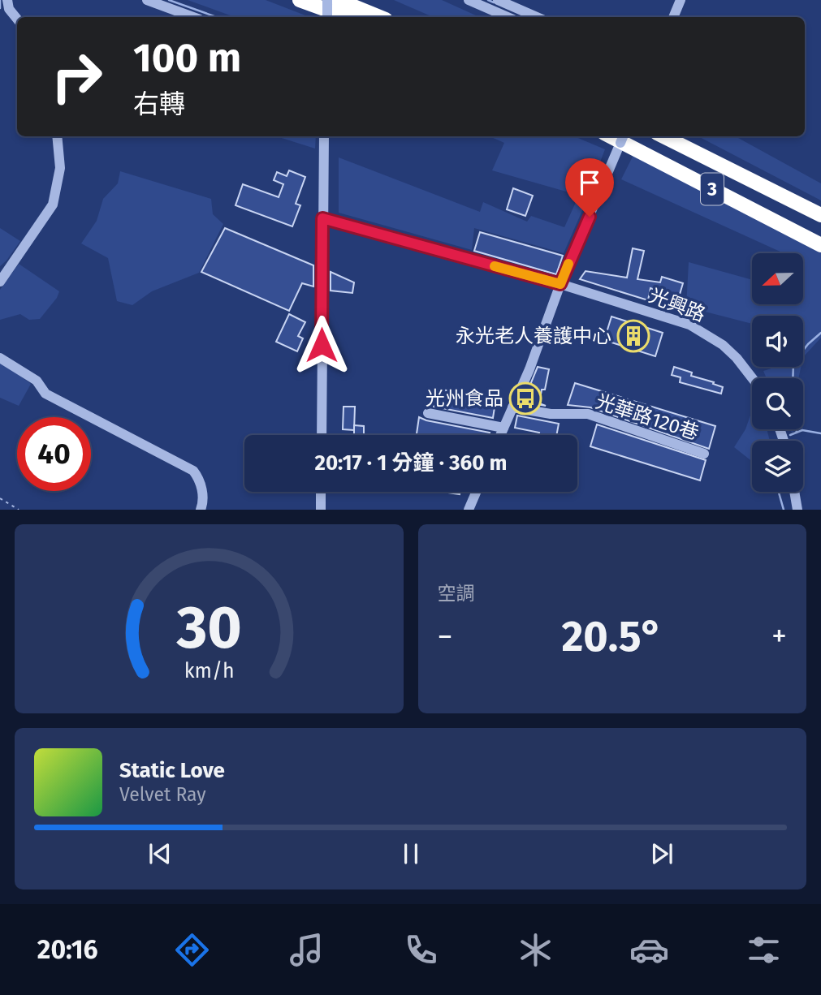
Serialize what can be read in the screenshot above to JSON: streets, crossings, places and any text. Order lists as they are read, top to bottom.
{
  "streets": {
    "highway": ["3"],
    "street": ["光興路", "光華路120巷"]
  },
  "places": {
    "building": ["永光老人養護中心"],
    "bus stop": ["光州食品"]
  },
  "north": "left",
  "page": {
    "turn": ["100 m", "右轉"],
    "limit": "40",
    "trip": "20:17 · 1 分鐘 · 360 m",
    "tile": "空調",
    "heat": ["−", "20.5°", "+"],
    "song": ["Static Love", "Velvet Ray"],
    "tabs": "20:16",
    "gauge": ["30", "km/h"]
  }
}
